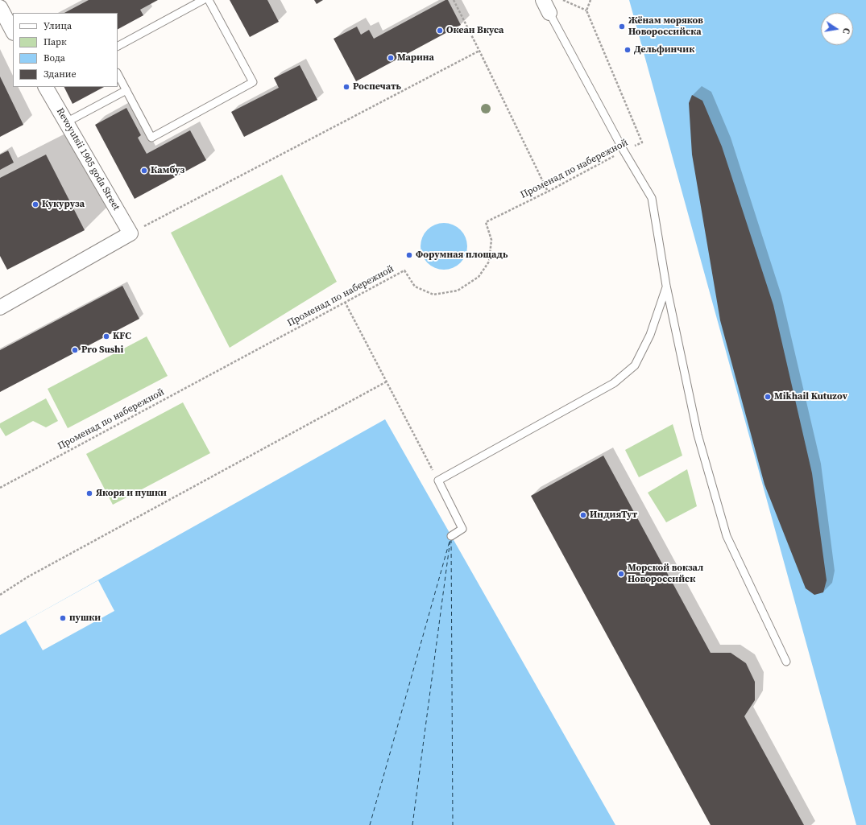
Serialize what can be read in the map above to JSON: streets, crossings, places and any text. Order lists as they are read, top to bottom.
{
  "streets": {
    "street": ["Revoyutsii 1905 goda Street"],
    "path": ["Променад по набережной"]
  },
  "places": [
    "Жёнам моряков Новороссийска",
    "Океан Вкуса",
    "Дельфинчик",
    "Марина",
    "Роспечать",
    "Камбуз",
    "Кукуруза",
    "Форумная площадь",
    "KFC",
    "Pro Sushi",
    "Mikhail Kutuzov",
    "Якоря и пушки",
    "ИндияТут",
    "Морской вокзал Новороссийск",
    "пушки"
  ],
  "legend": [
    "Улица",
    "Парк",
    "Вода",
    "Здание"
  ],
  "north": "right"
}
